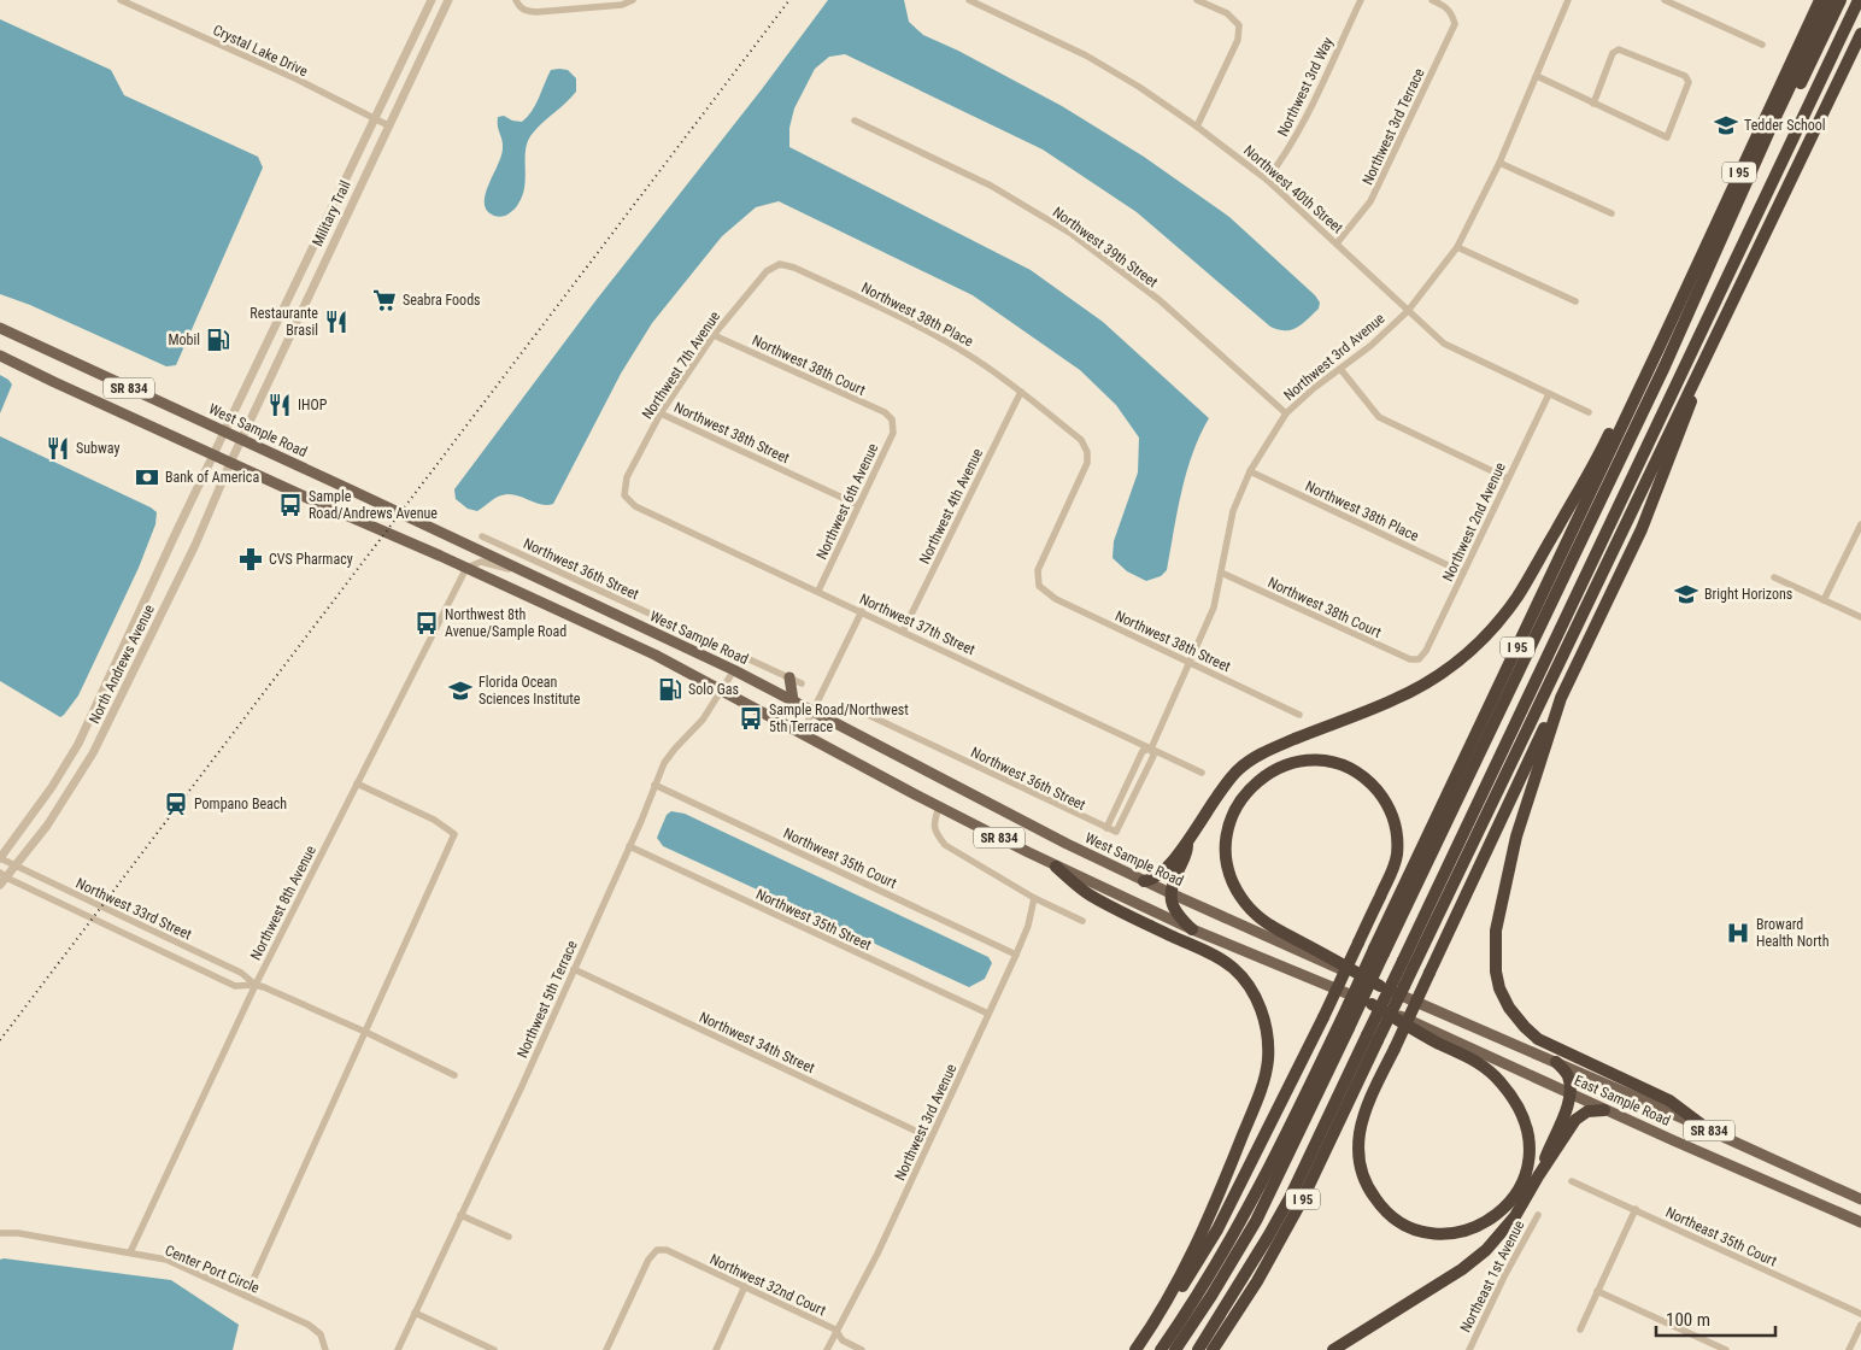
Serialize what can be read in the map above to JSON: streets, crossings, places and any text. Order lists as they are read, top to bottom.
{
  "streets": {
    "highway": ["I 95"],
    "main road": ["SR 834", "West Sample Road", "East Sample Road"],
    "street": [
      "Crystal Lake Drive",
      "Northwest 3rd Way",
      "Northwest 3rd Terrace",
      "Northwest 40th Street",
      "Military Trail",
      "Northwest 39th Street",
      "Northwest 38th Place",
      "Northwest 3rd Avenue",
      "Northwest 7th Avenue",
      "Northwest 38th Court",
      "Northwest 38th Street",
      "Northwest 6th Avenue",
      "Northwest 4th Avenue",
      "Northwest 2nd Avenue",
      "Northwest 36th Street",
      "Northwest 37th Street",
      "North Andrews Avenue",
      "Northwest 35th Court",
      "Northwest 8th Avenue",
      "Northwest 33rd Street",
      "Northwest 35th Street",
      "Northwest 5th Terrace",
      "Northwest 34th Street",
      "Northeast 35th Court",
      "Center Port Circle",
      "Northeast 1st Avenue",
      "Northwest 32nd Court"
    ]
  },
  "crossings": [
    ["Crystal Lake Drive", "Military Trail"],
    ["Northwest 3rd Way", "Northwest 40th Street"],
    ["Northwest 3rd Terrace", "Northwest 40th Street"],
    ["Northwest 40th Street", "Northwest 3rd Avenue"],
    ["Northwest 40th Street", "Northwest 2nd Avenue"],
    ["Military Trail", "West Sample Road"],
    ["Military Trail", "North Andrews Avenue"],
    ["Northwest 39th Street", "Northwest 3rd Avenue"],
    ["Northwest 38th Place", "Northwest 3rd Avenue"],
    ["Northwest 38th Place", "Northwest 7th Avenue"],
    ["Northwest 38th Place", "Northwest 38th Street"],
    ["Northwest 38th Place", "Northwest 4th Avenue"],
    ["Northwest 38th Place", "Northwest 2nd Avenue"],
    ["Northwest 3rd Avenue", "Northwest 38th Court"],
    ["Northwest 3rd Avenue", "Northwest 38th Street"],
    ["Northwest 3rd Avenue", "Northwest 36th Street"],
    ["Northwest 3rd Avenue", "Northwest 37th Street"],
    ["Northwest 3rd Avenue", "Northwest 35th Court"],
    ["Northwest 3rd Avenue", "Northwest 35th Street"],
    ["Northwest 3rd Avenue", "Northwest 34th Street"],
    ["Northwest 3rd Avenue", "Northwest 32nd Court"],
    ["Northwest 7th Avenue", "Northwest 38th Court"],
    ["Northwest 7th Avenue", "Northwest 38th Street"],
    ["Northwest 7th Avenue", "Northwest 37th Street"],
    ["Northwest 38th Court", "Northwest 6th Avenue"],
    ["Northwest 38th Court", "Northwest 2nd Avenue"],
    ["SR 834", "North Andrews Avenue"],
    ["SR 834", "Northwest 8th Avenue"],
    ["SR 834", "Northwest 5th Terrace"],
    ["SR 834", "East Sample Road"],
    ["West Sample Road", "North Andrews Avenue"],
    ["West Sample Road", "Northwest 5th Terrace"],
    ["West Sample Road", "East Sample Road"],
    ["Northwest 38th Street", "Northwest 6th Avenue"],
    ["Northwest 6th Avenue", "Northwest 37th Street"],
    ["Northwest 4th Avenue", "Northwest 37th Street"],
    ["North Andrews Avenue", "Northwest 33rd Street"],
    ["Northwest 35th Court", "Northwest 5th Terrace"],
    ["Northwest 8th Avenue", "Northwest 33rd Street"],
    ["Northwest 8th Avenue", "Center Port Circle"],
    ["Northwest 35th Street", "Northwest 5th Terrace"],
    ["Northwest 5th Terrace", "Northwest 34th Street"]
  ],
  "places": {
    "school or university": ["Tedder School", "Bright Horizons", "Florida Ocean Sciences Institute"],
    "supermarket": ["Seabra Foods"],
    "restaurant": ["Restaurante Brasil", "IHOP", "Subway"],
    "fuel station": ["Mobil", "Solo Gas"],
    "bank": ["Bank of America"],
    "bus stop": ["Sample Road/Andrews Avenue", "Northwest 8th Avenue/Sample Road", "Sample Road/Northwest 5th Terrace"],
    "pharmacy": ["CVS Pharmacy"],
    "station": ["Pompano Beach"],
    "hospital": ["Broward Health North"]
  },
  "scale_bar": "100 m"
}
